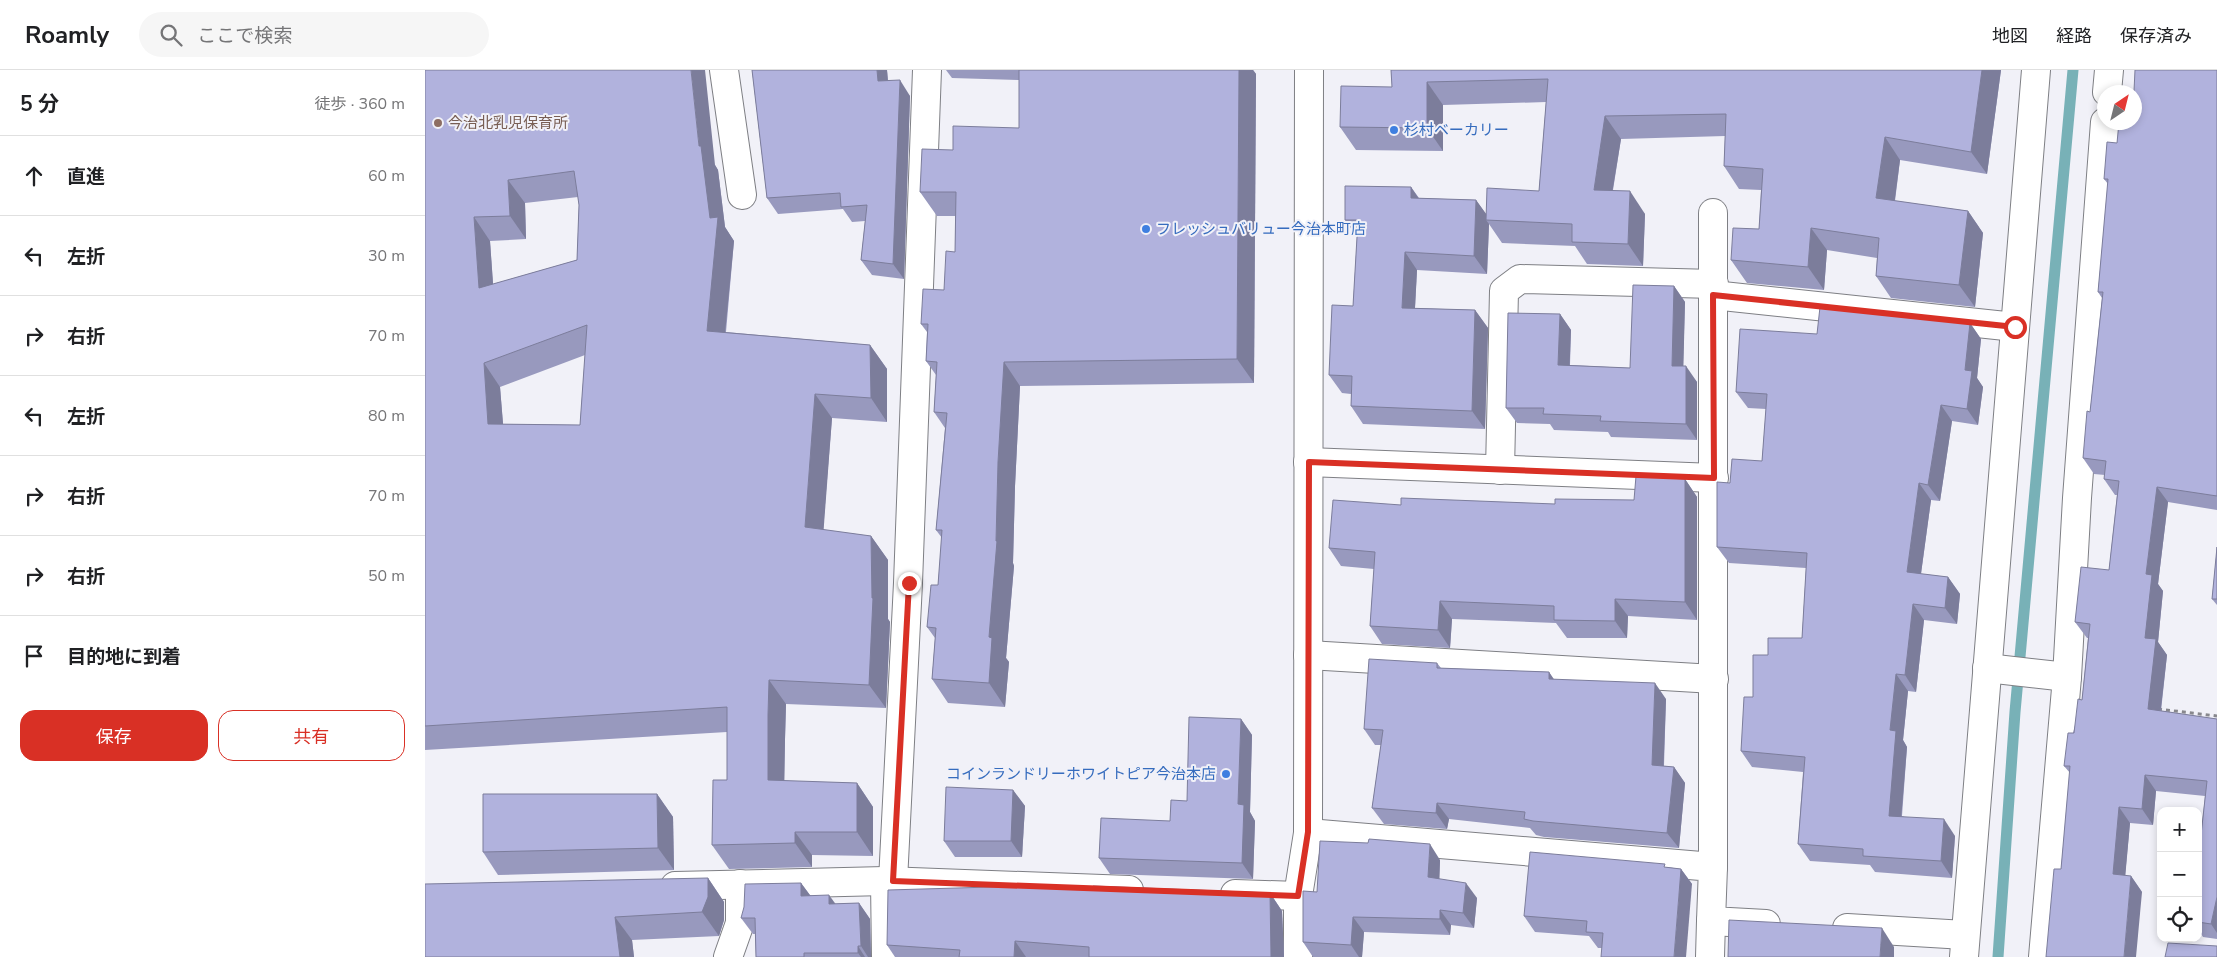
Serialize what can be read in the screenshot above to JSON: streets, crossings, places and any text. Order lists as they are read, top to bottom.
{
  "places": [
    "今治北乳児保育所",
    "杉村ベーカリー",
    "フレッシュバリュー今治本町店",
    "コインランドリーホワイトピア今治本店"
  ],
  "north": "top right",
  "page": {
    "header": "Roamly",
    "search": "ここで検索",
    "nav": ["地図", "経路", "保存済み"],
    "heading": ["5 分", "徒歩 · 360 m"],
    "list": [
      ["直進", "60 m"],
      ["左折", "30 m"],
      ["右折", "70 m"],
      ["左折", "80 m"],
      ["右折", "70 m"],
      ["右折", "50 m"],
      "目的地に到着"
    ],
    "buttons": ["保存", "共有"],
    "map_buttons": ["+", "−"]
  }
}
